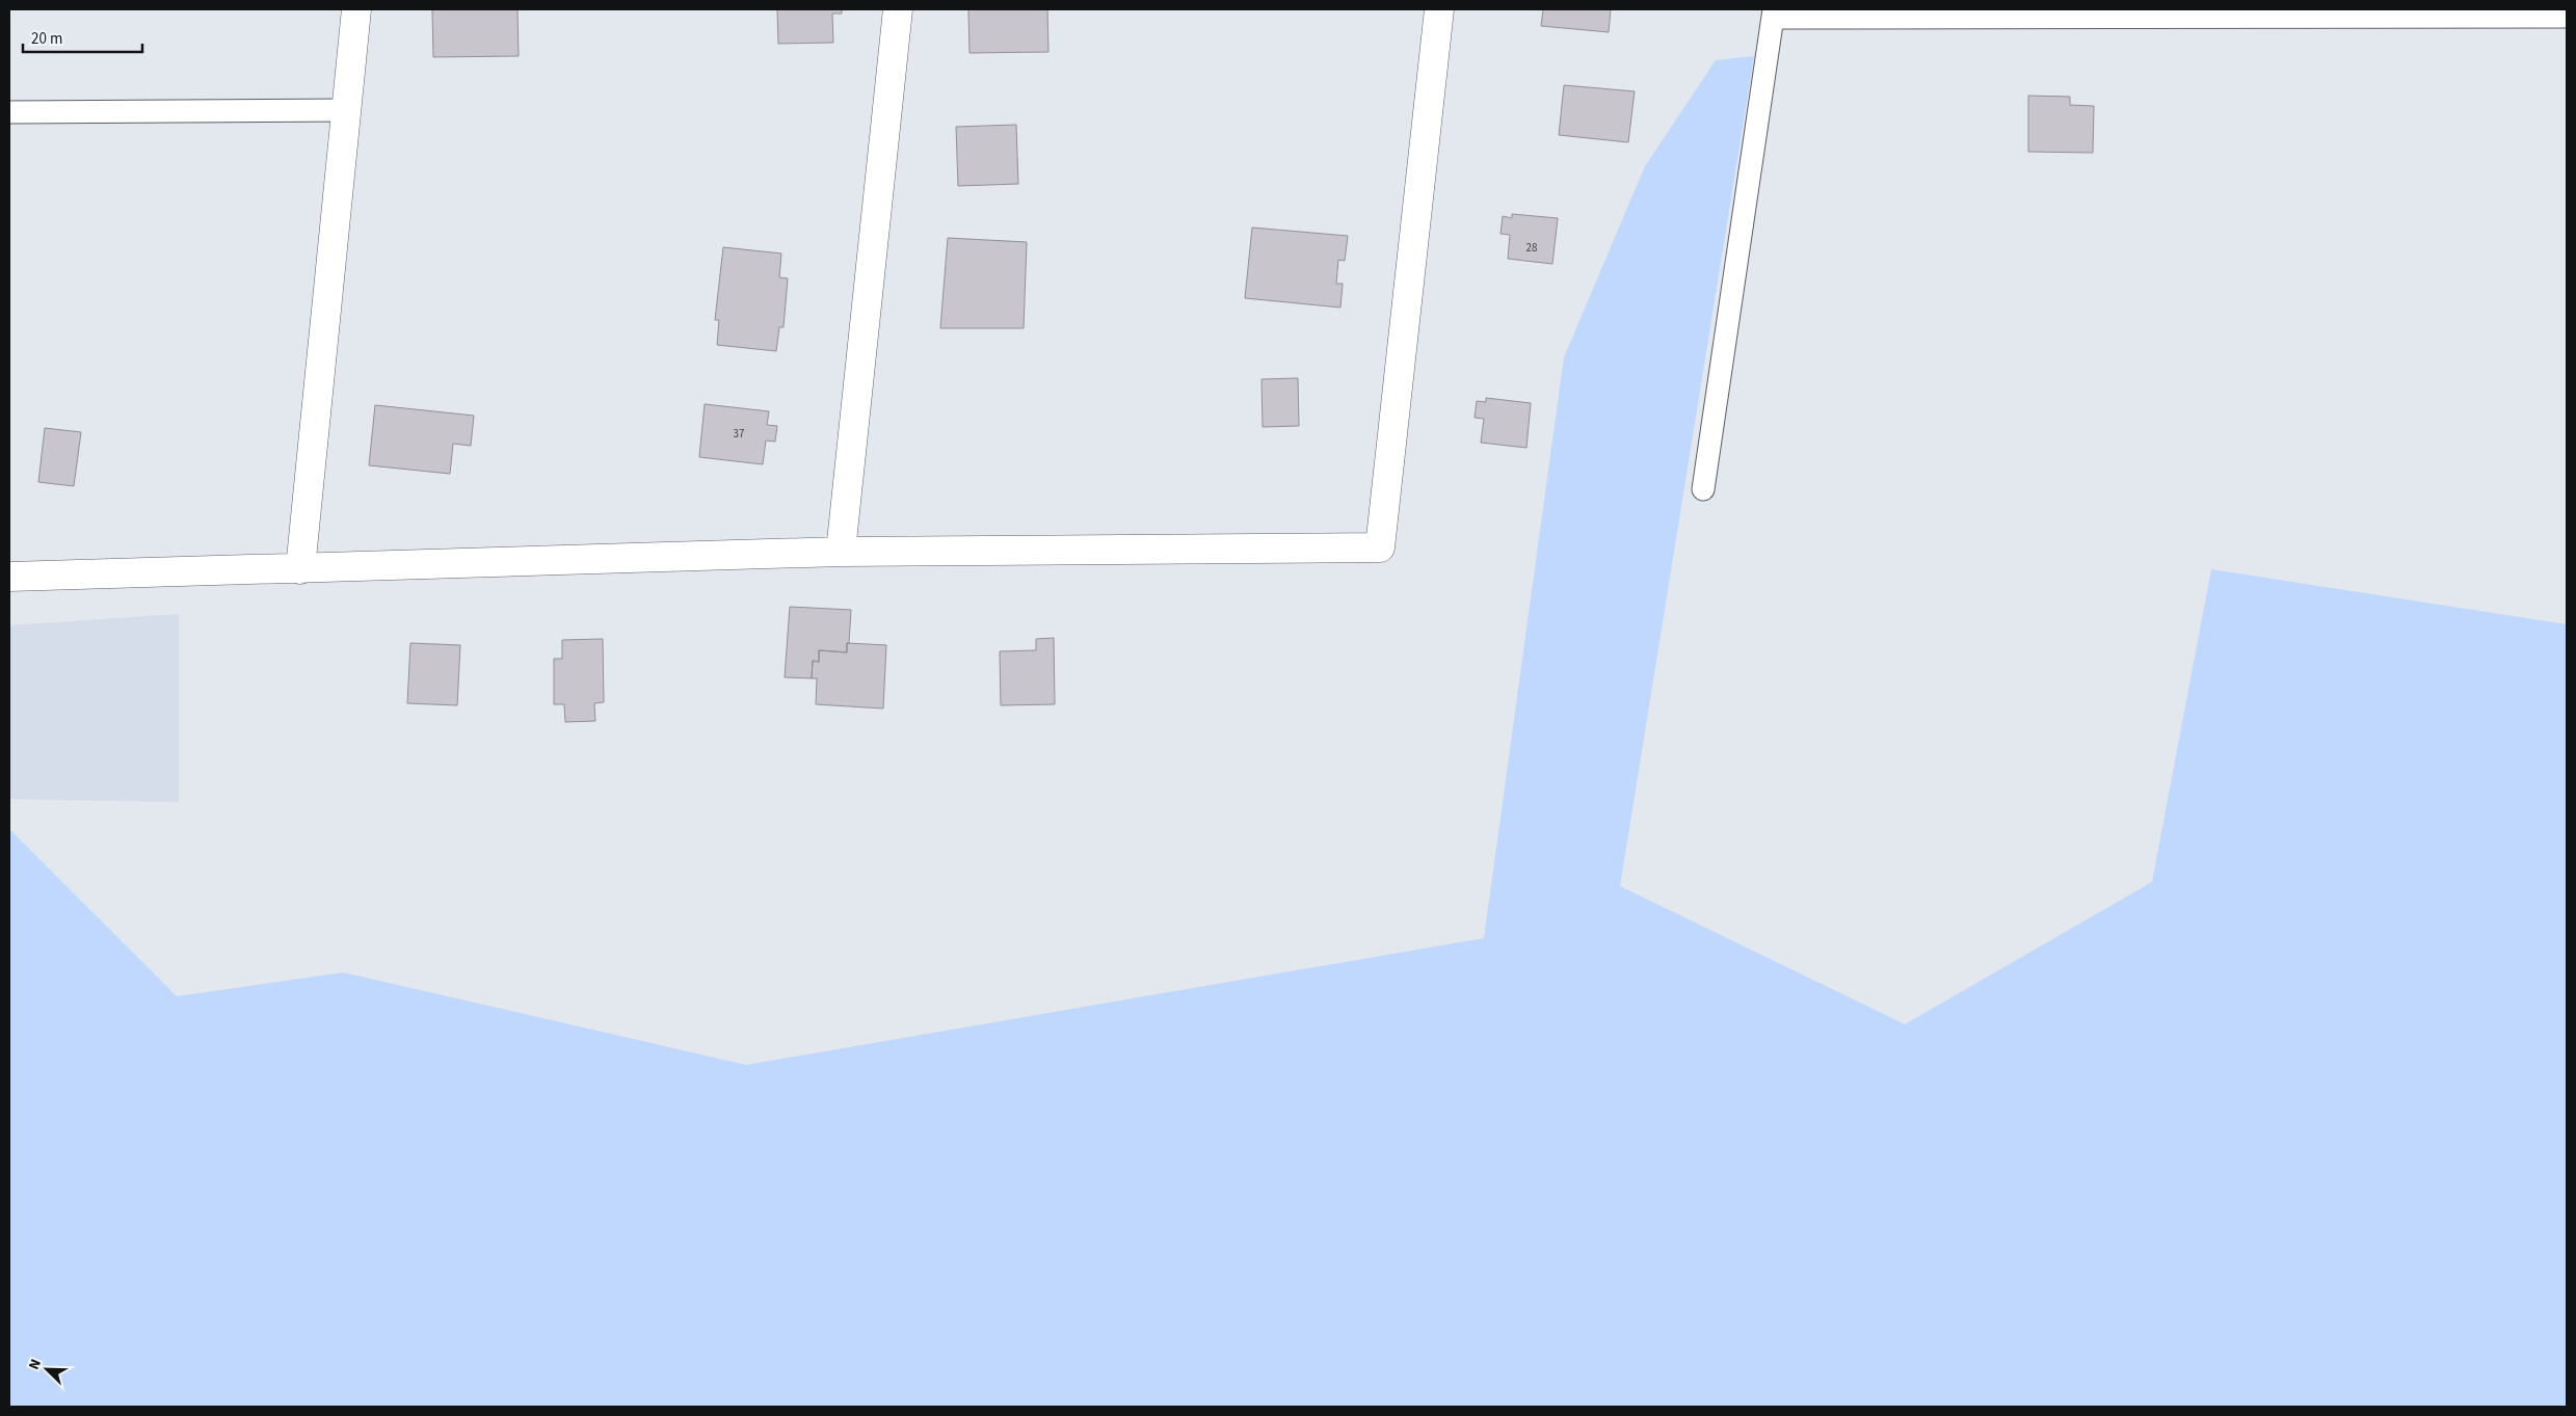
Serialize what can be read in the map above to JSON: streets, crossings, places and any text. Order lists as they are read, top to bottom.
{
  "house_numbers": ["28", "37"],
  "scale_bar": "20 m",
  "north": "top left"
}
